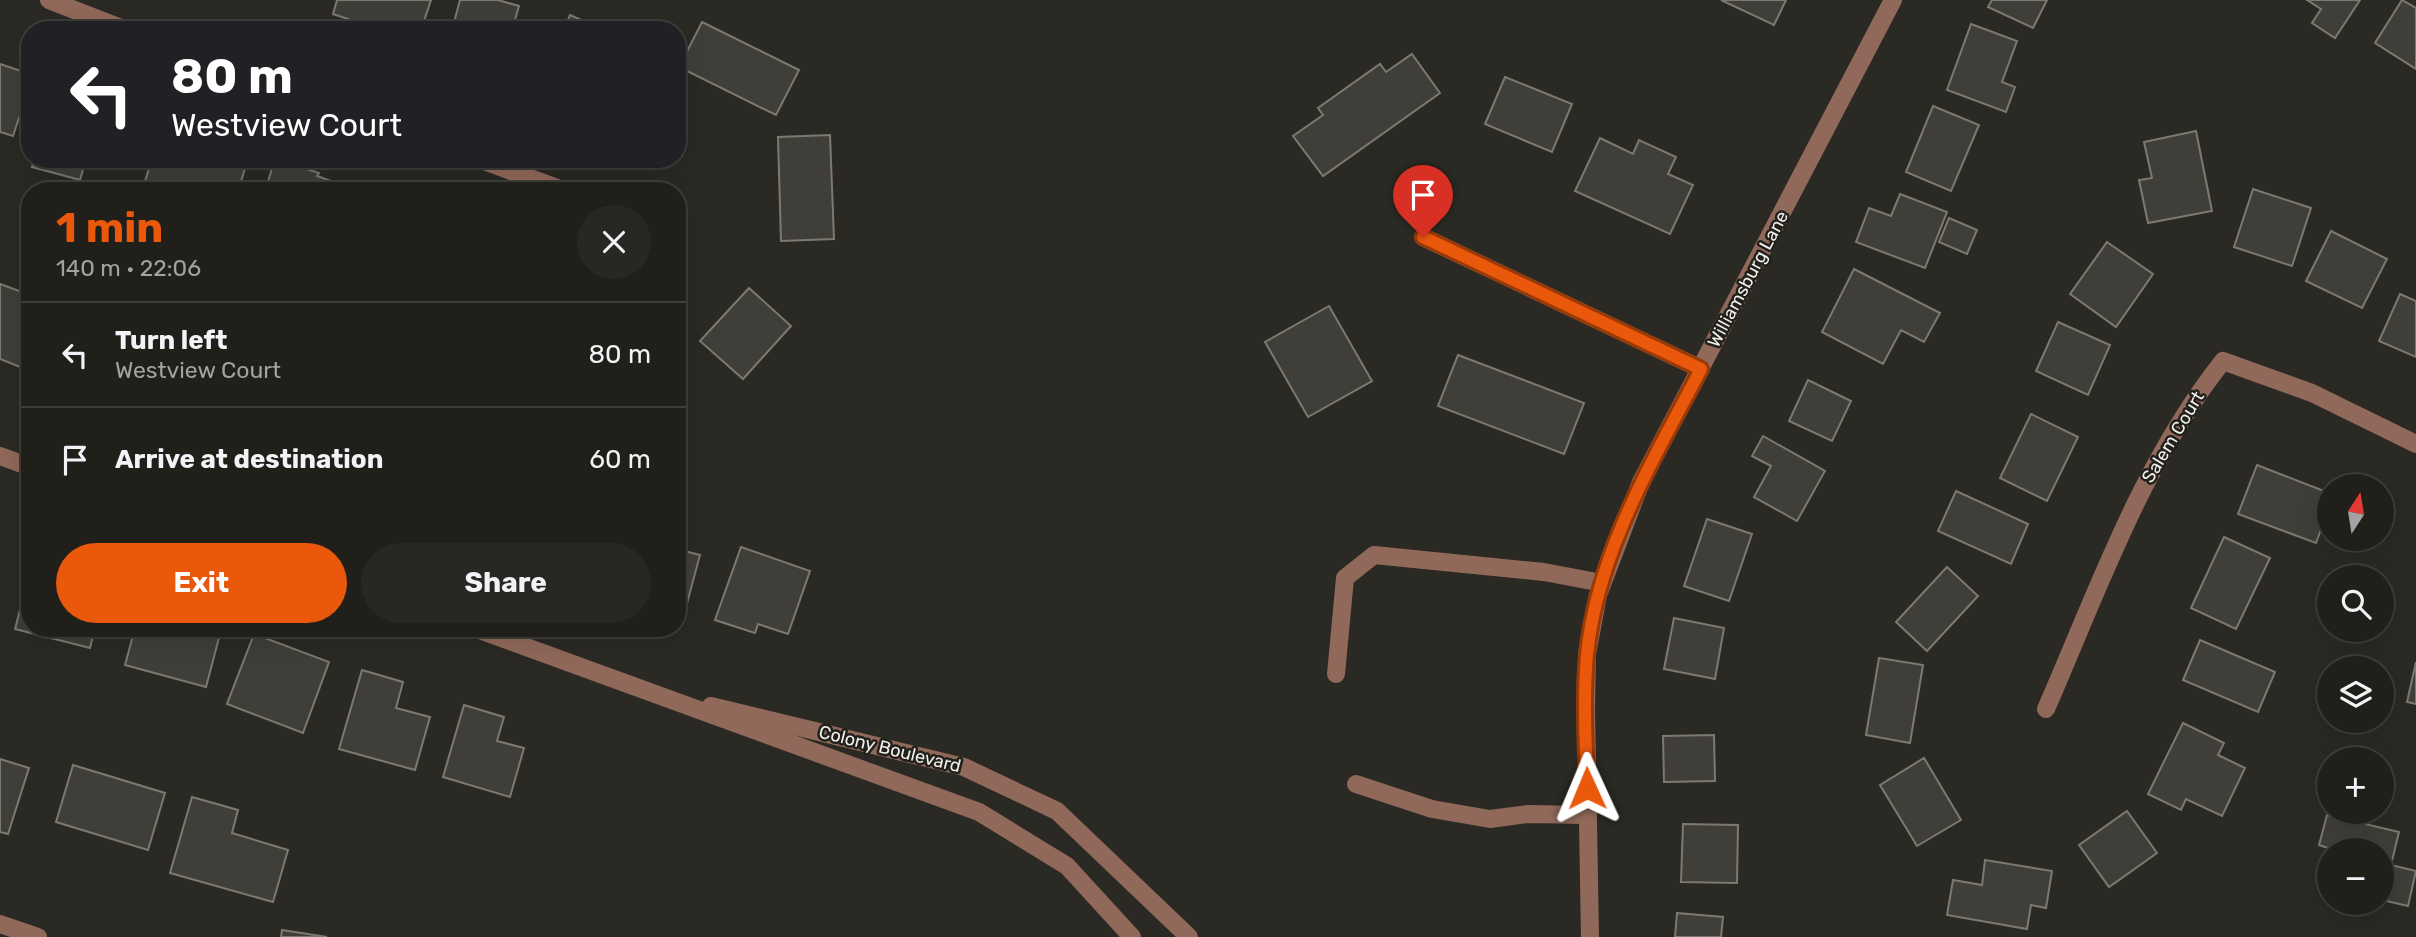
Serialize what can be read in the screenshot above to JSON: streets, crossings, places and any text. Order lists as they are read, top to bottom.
{
  "streets": {
    "street": ["Williamsburg Lane", "Salem Court", "Colony Boulevard"]
  },
  "north": "top",
  "page": {
    "turn": ["80 m", "Westview Court"],
    "heading": ["1 min", "140 m · 22:06"],
    "list": [
      {
        "name": "Turn left",
        "note": "Westview Court",
        "value": "80 m"
      },
      {
        "name": "Arrive at destination",
        "value": "60 m"
      }
    ],
    "map_buttons": ["+", "−"],
    "buttons": ["Exit", "Share"]
  }
}
